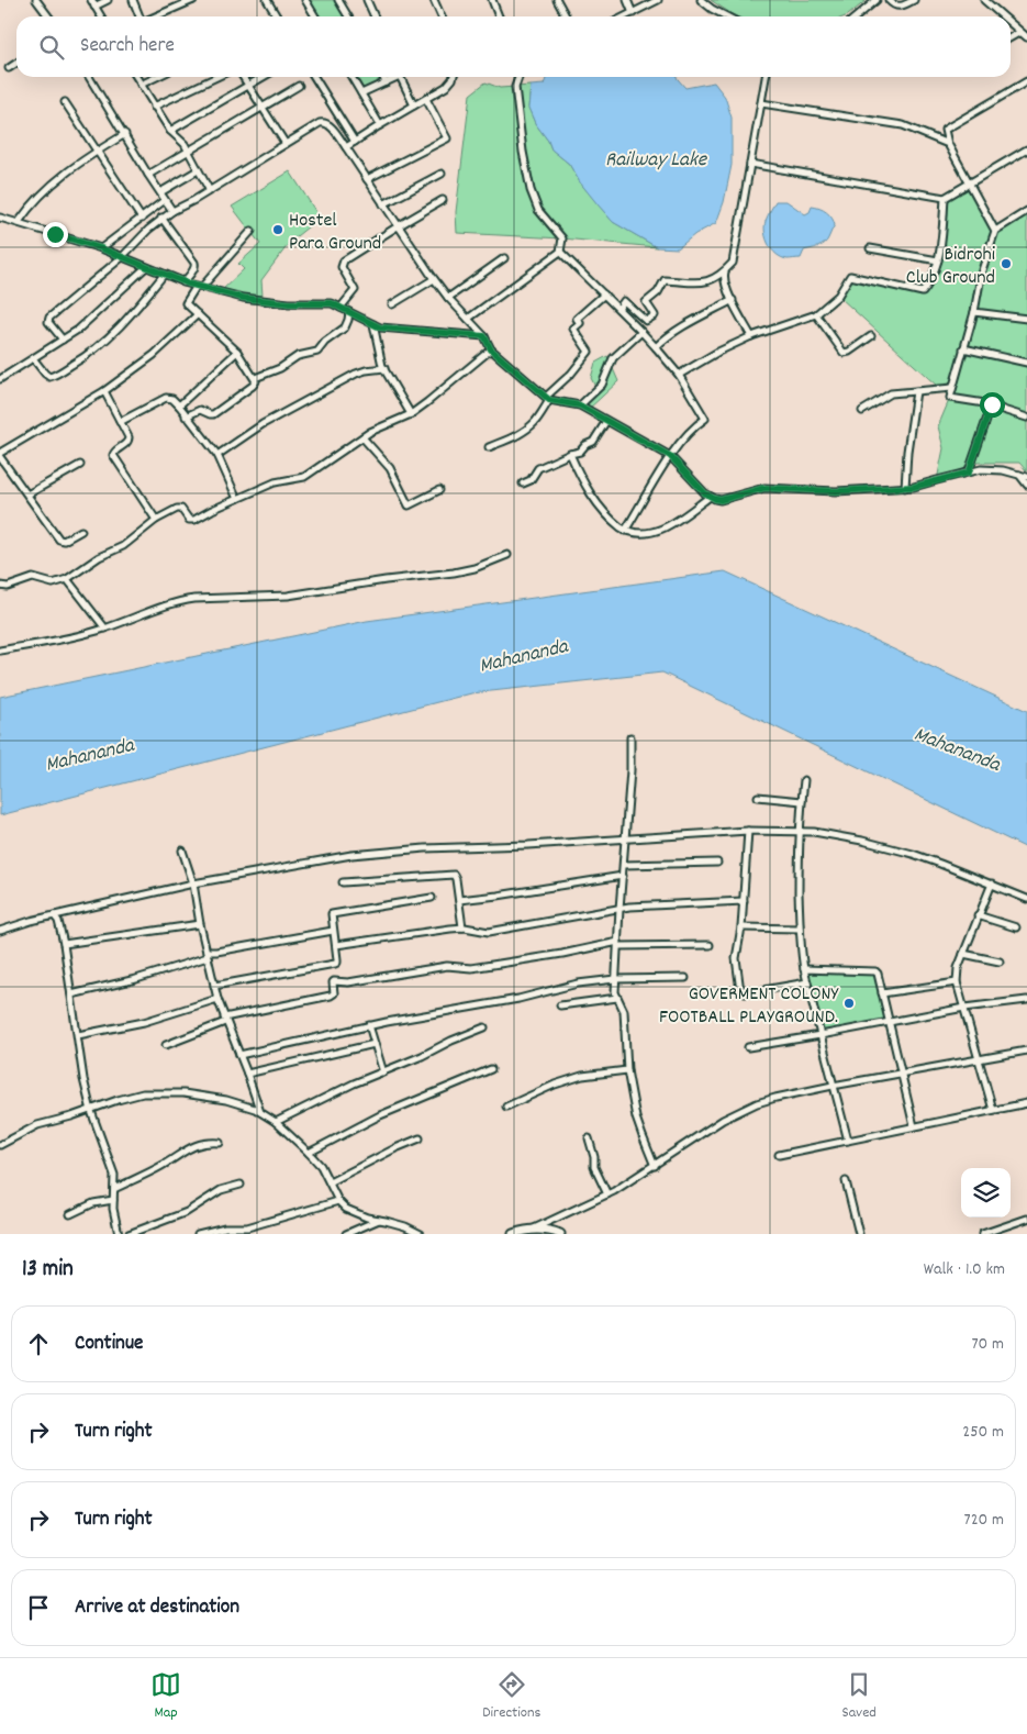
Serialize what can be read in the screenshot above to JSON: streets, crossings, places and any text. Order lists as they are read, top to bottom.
{
  "water": ["Railway Lake", "Mahananda"],
  "places": ["Hostel Para Ground", "Bidrohi Club Ground", "GOVERMENT COLONY FOOTBALL PLAYGROUND."],
  "page": {
    "search": "Search here",
    "heading": ["13 min", "Walk · 1.0 km"],
    "list": [
      ["Continue", "70 m"],
      ["Turn right", "250 m"],
      ["Turn right", "720 m"],
      "Arrive at destination"
    ],
    "nav": ["Map", "Directions", "Saved"]
  }
}
